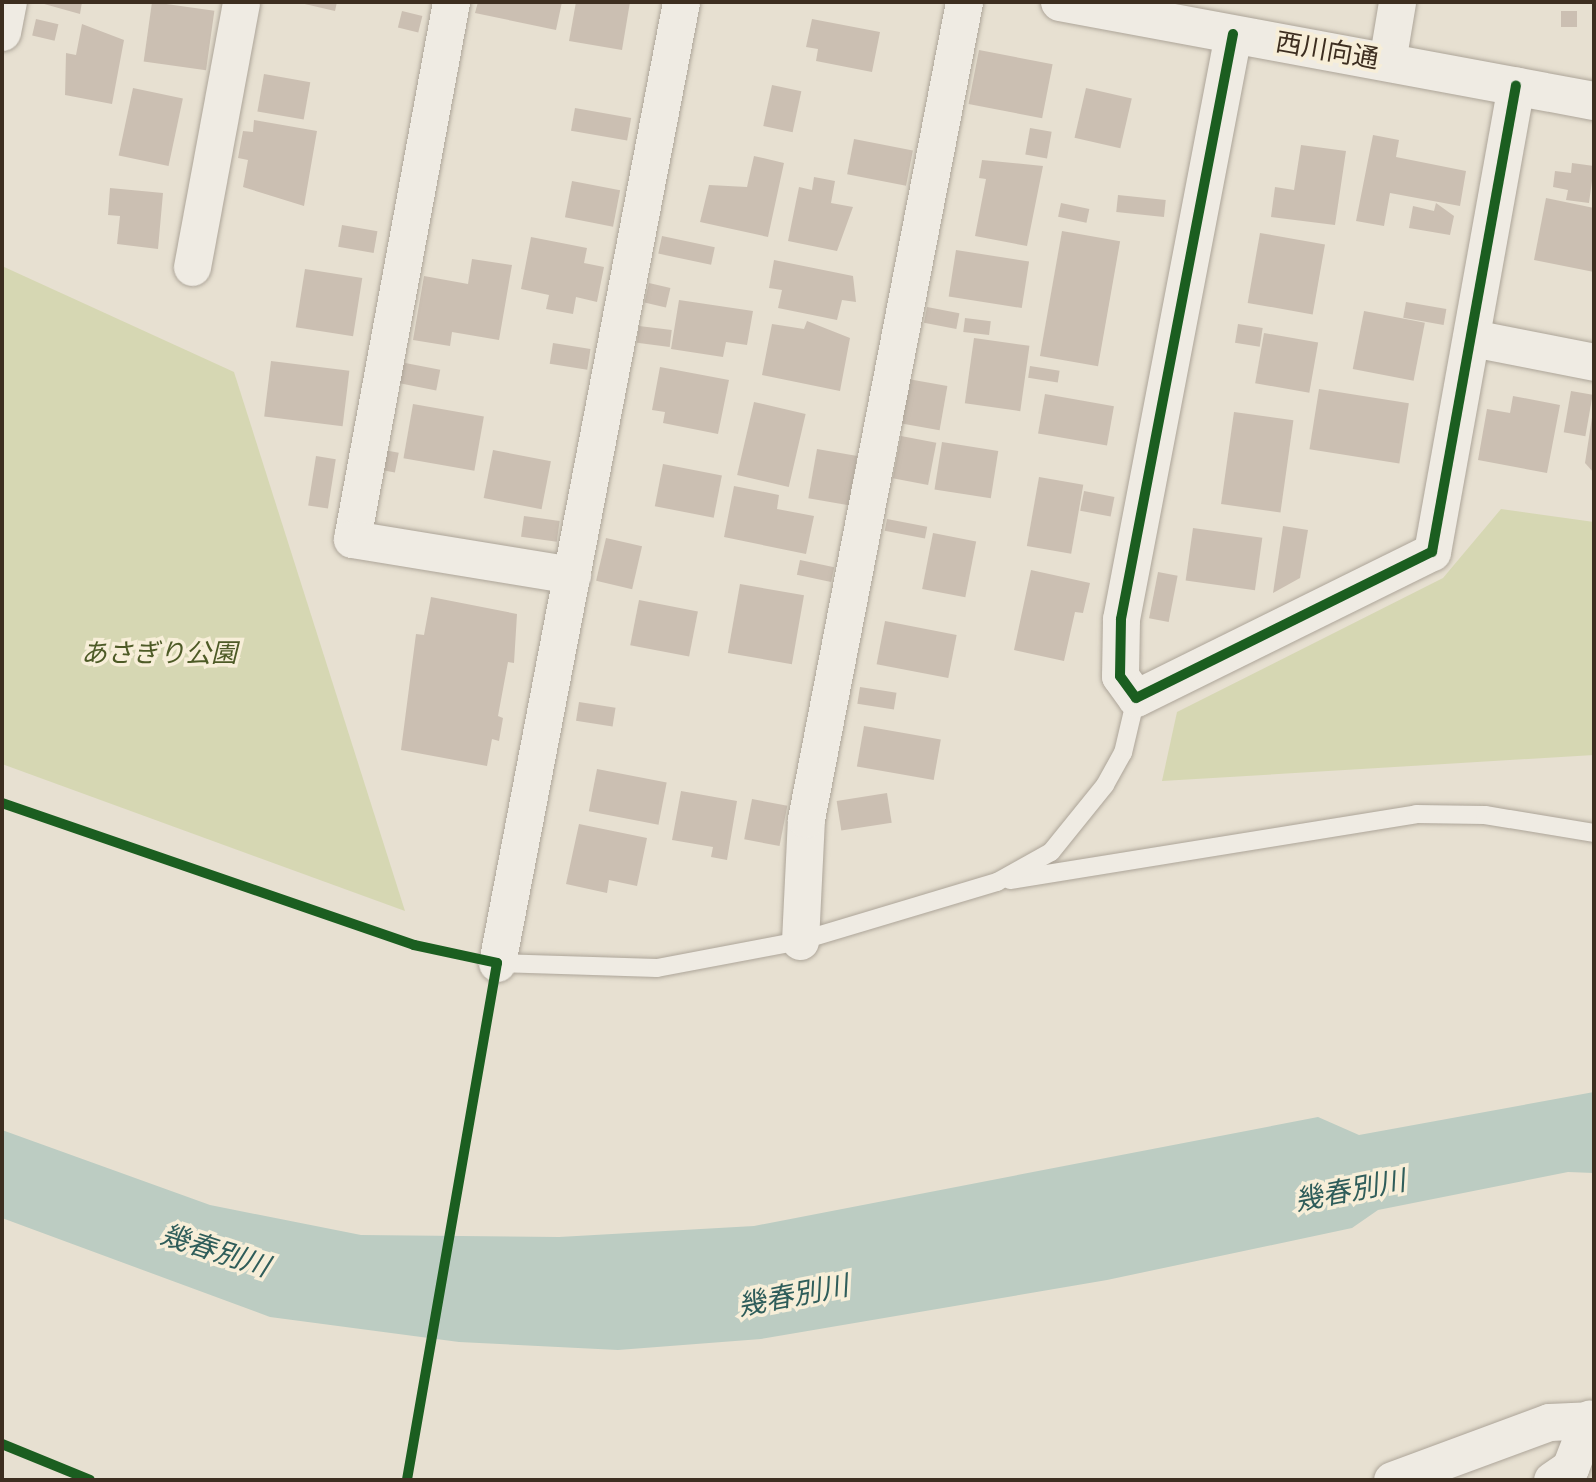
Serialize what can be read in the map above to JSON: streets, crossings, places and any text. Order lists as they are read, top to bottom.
{
  "streets": {
    "street": ["西川向通"]
  },
  "water": ["幾春別川"],
  "parks": ["あさぎり公園"]
}
